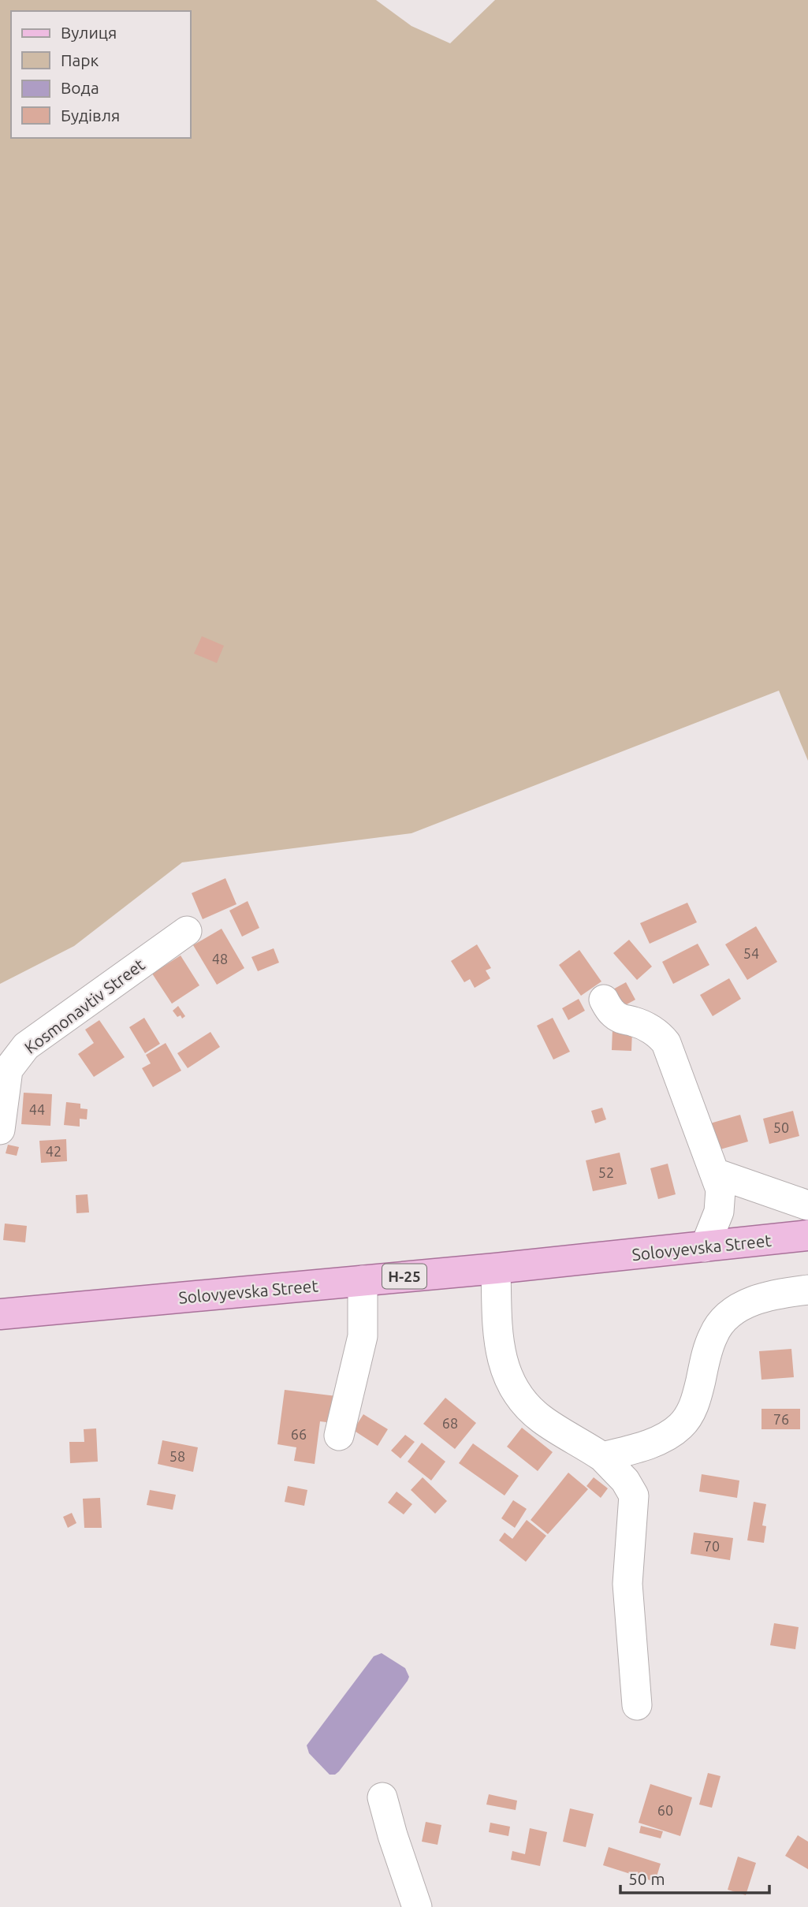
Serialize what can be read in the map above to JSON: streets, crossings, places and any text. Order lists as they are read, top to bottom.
{
  "streets": {
    "main road": ["Solovyevska Street", "Н-25"],
    "street": ["Kosmonavtiv Street"]
  },
  "house_numbers": [
    "54",
    "48",
    "44",
    "50",
    "42",
    "52",
    "76",
    "68",
    "66",
    "58",
    "70",
    "60"
  ],
  "legend": [
    "Вулиця",
    "Парк",
    "Вода",
    "Будівля"
  ],
  "scale_bar": "50 m"
}
